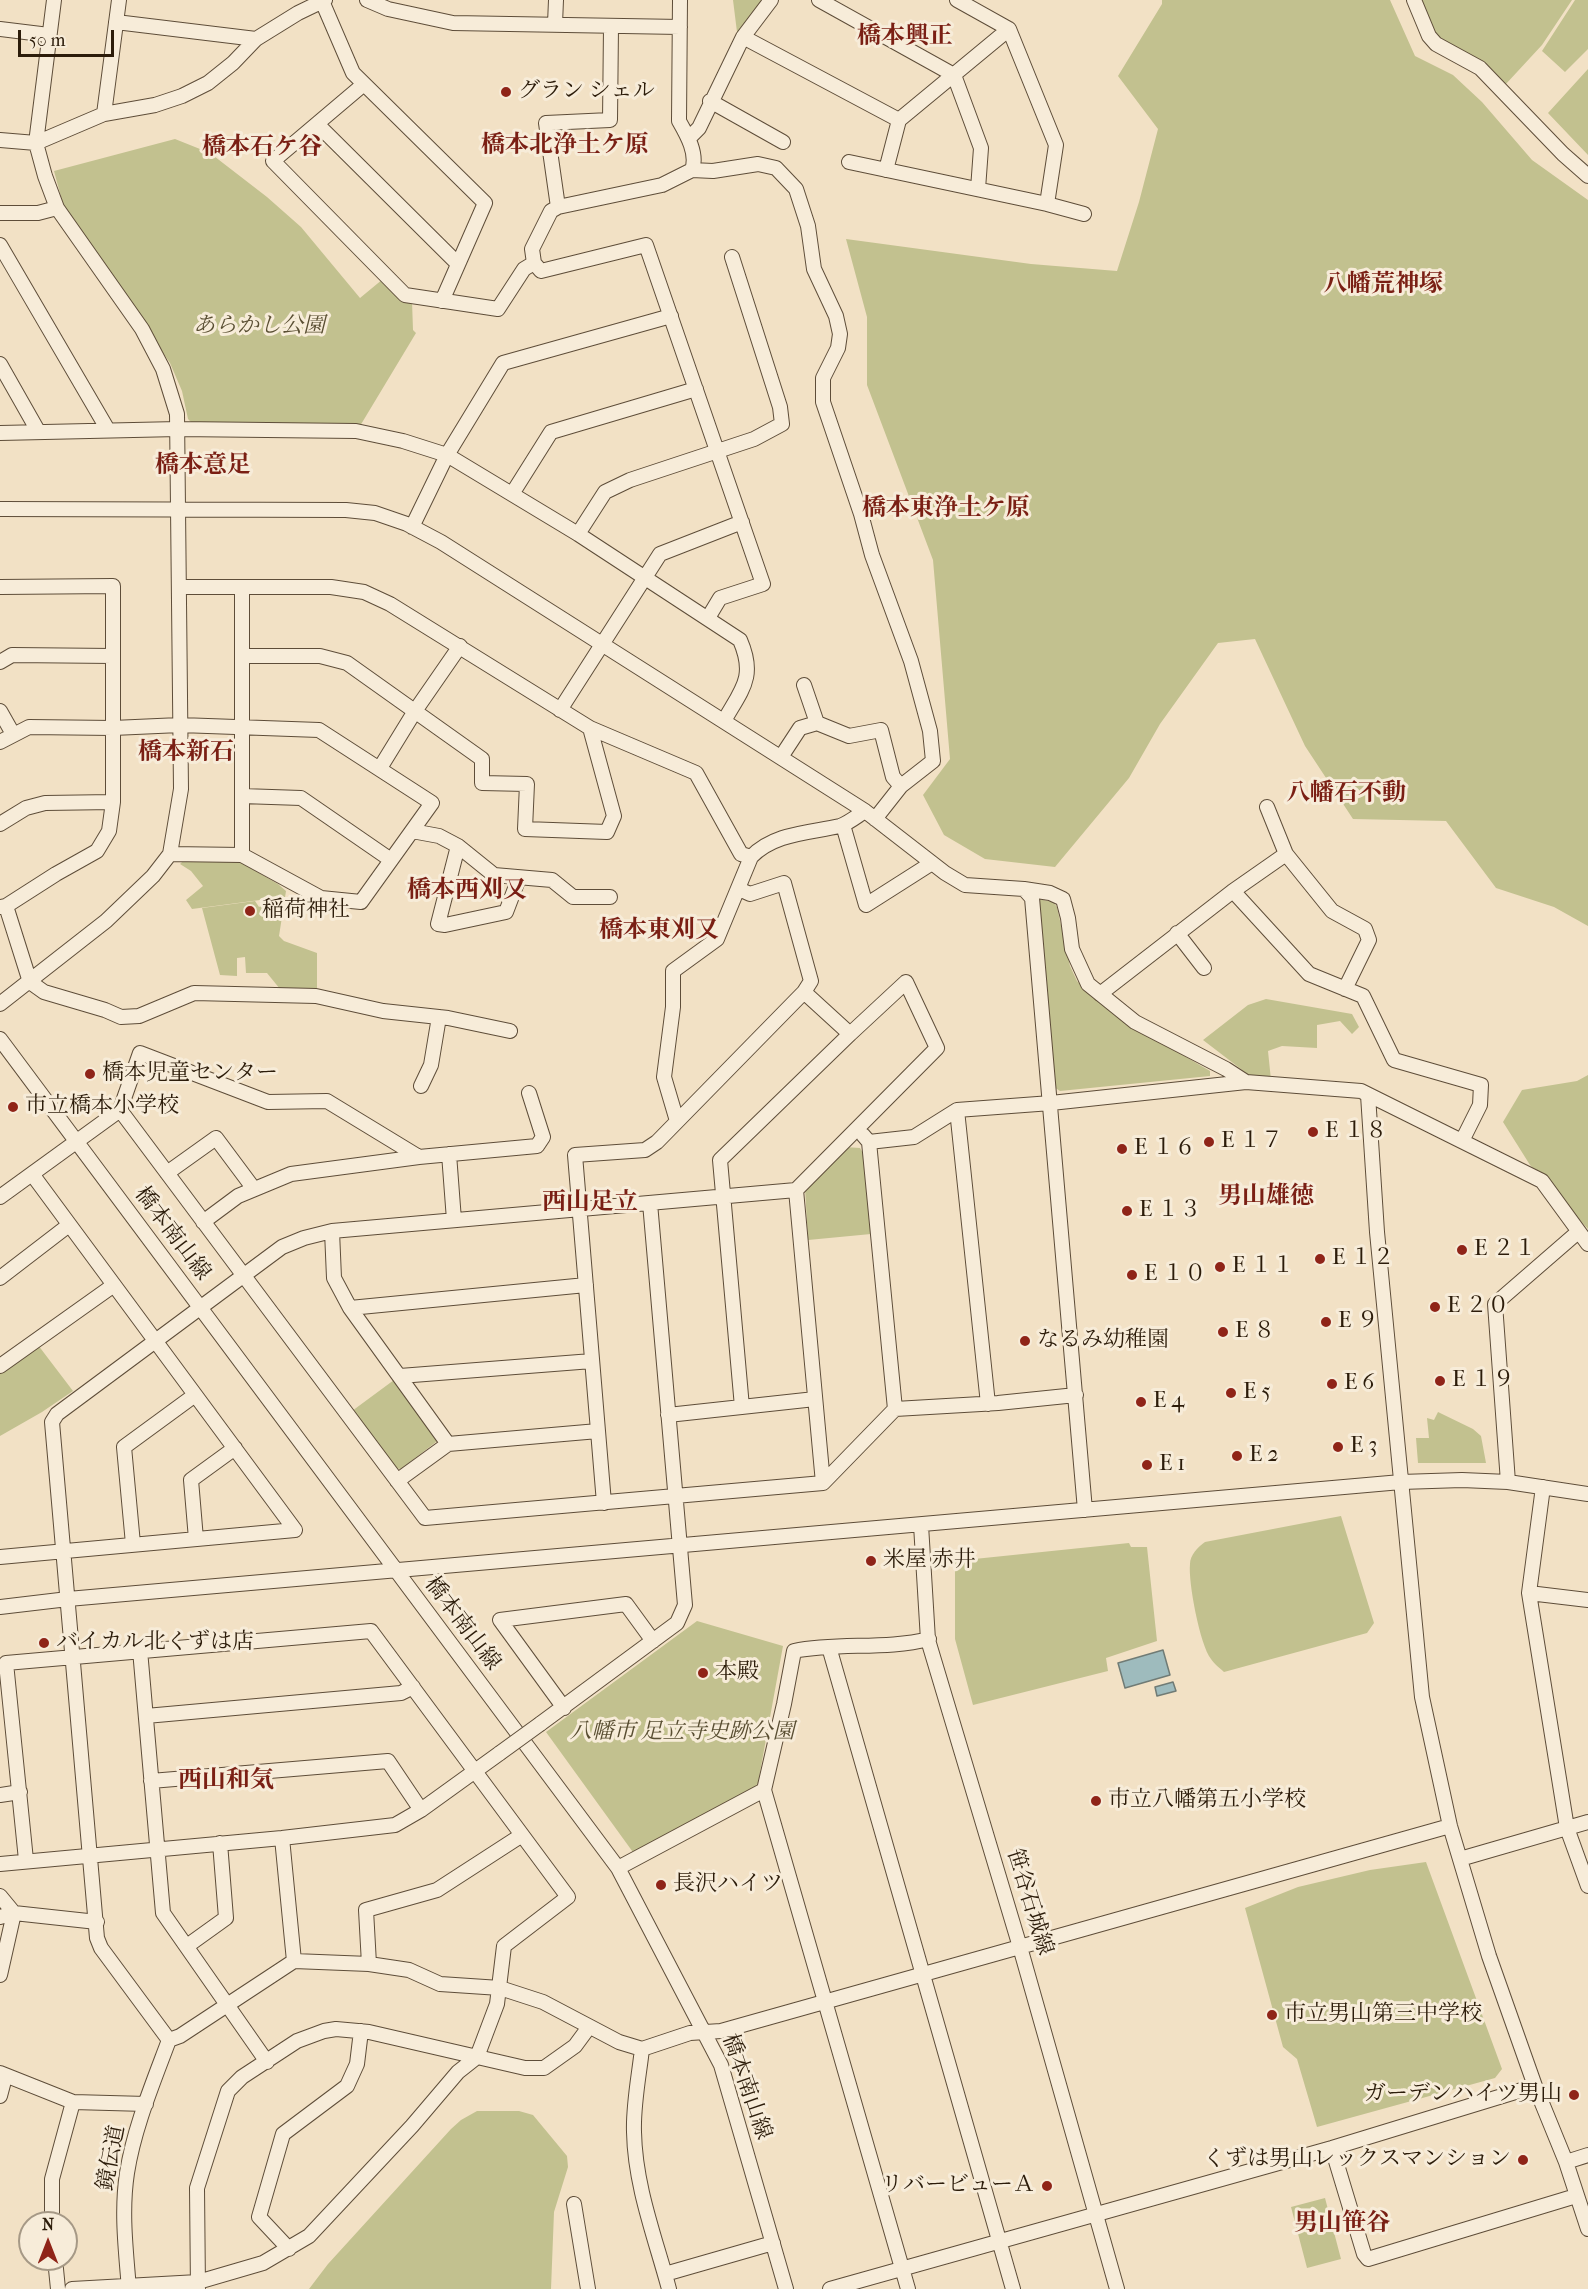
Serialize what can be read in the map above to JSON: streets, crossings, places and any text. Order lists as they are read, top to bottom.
{
  "streets": {
    "street": ["橋本南山線", "笹谷石城線", "鏡伝道"]
  },
  "districts": [
    "橋本興正",
    "橋本北浄土ケ原",
    "橋本石ケ谷",
    "八幡荒神塚",
    "橋本意足",
    "橋本東浄土ケ原",
    "橋本新石",
    "八幡石不動",
    "橋本西刈又",
    "橋本東刈又",
    "男山雄徳",
    "西山足立",
    "西山和気",
    "男山笹谷"
  ],
  "parks": ["あらかし公園", "八幡市 足立寺史跡公園"],
  "places": [
    "グラン シェル",
    "稲荷神社",
    "橋本児童センター",
    "市立橋本小学校",
    "E １８",
    "E １７",
    "E １６",
    "E １３",
    "E ２１",
    "E １２",
    "E １１",
    "E １０",
    "E ２０",
    "E ９",
    "E ８",
    "なるみ幼稚園",
    "E １９",
    "E 6",
    "E 5",
    "E 4",
    "E 3",
    "E 2",
    "E 1",
    "米屋 赤井",
    "バイカル北くずは店",
    "本殿",
    "市立八幡第五小学校",
    "長沢ハイツ",
    "市立男山第三中学校",
    "ガーデンハイツ男山",
    "くずは男山レックスマンション",
    "リバービューＡ"
  ],
  "scale_bar": "50 m",
  "north": "top"
}
